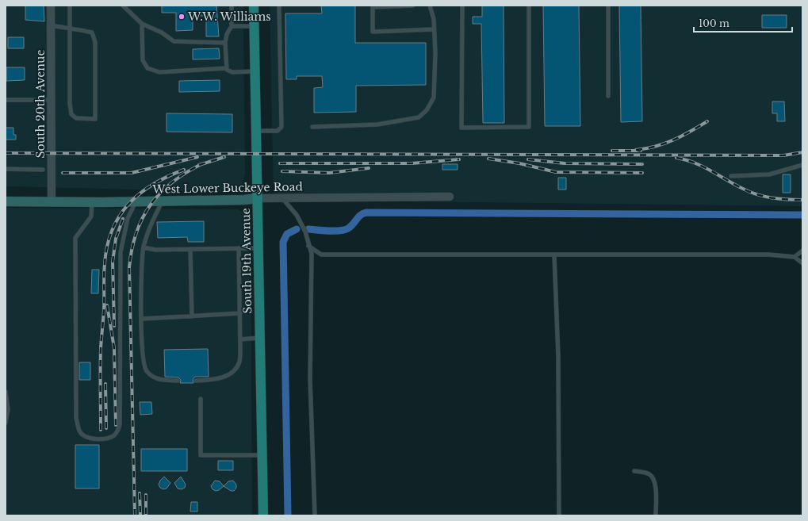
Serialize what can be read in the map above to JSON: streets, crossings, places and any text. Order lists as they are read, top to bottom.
{
  "streets": {
    "main road": ["West Lower Buckeye Road", "South 19th Avenue"],
    "street": ["South 20th Avenue"]
  },
  "crossings": [
    ["South 20th Avenue", "West Lower Buckeye Road"],
    ["West Lower Buckeye Road", "South 19th Avenue"]
  ],
  "places": ["W.W. Williams"],
  "scale_bar": "100 m"
}
